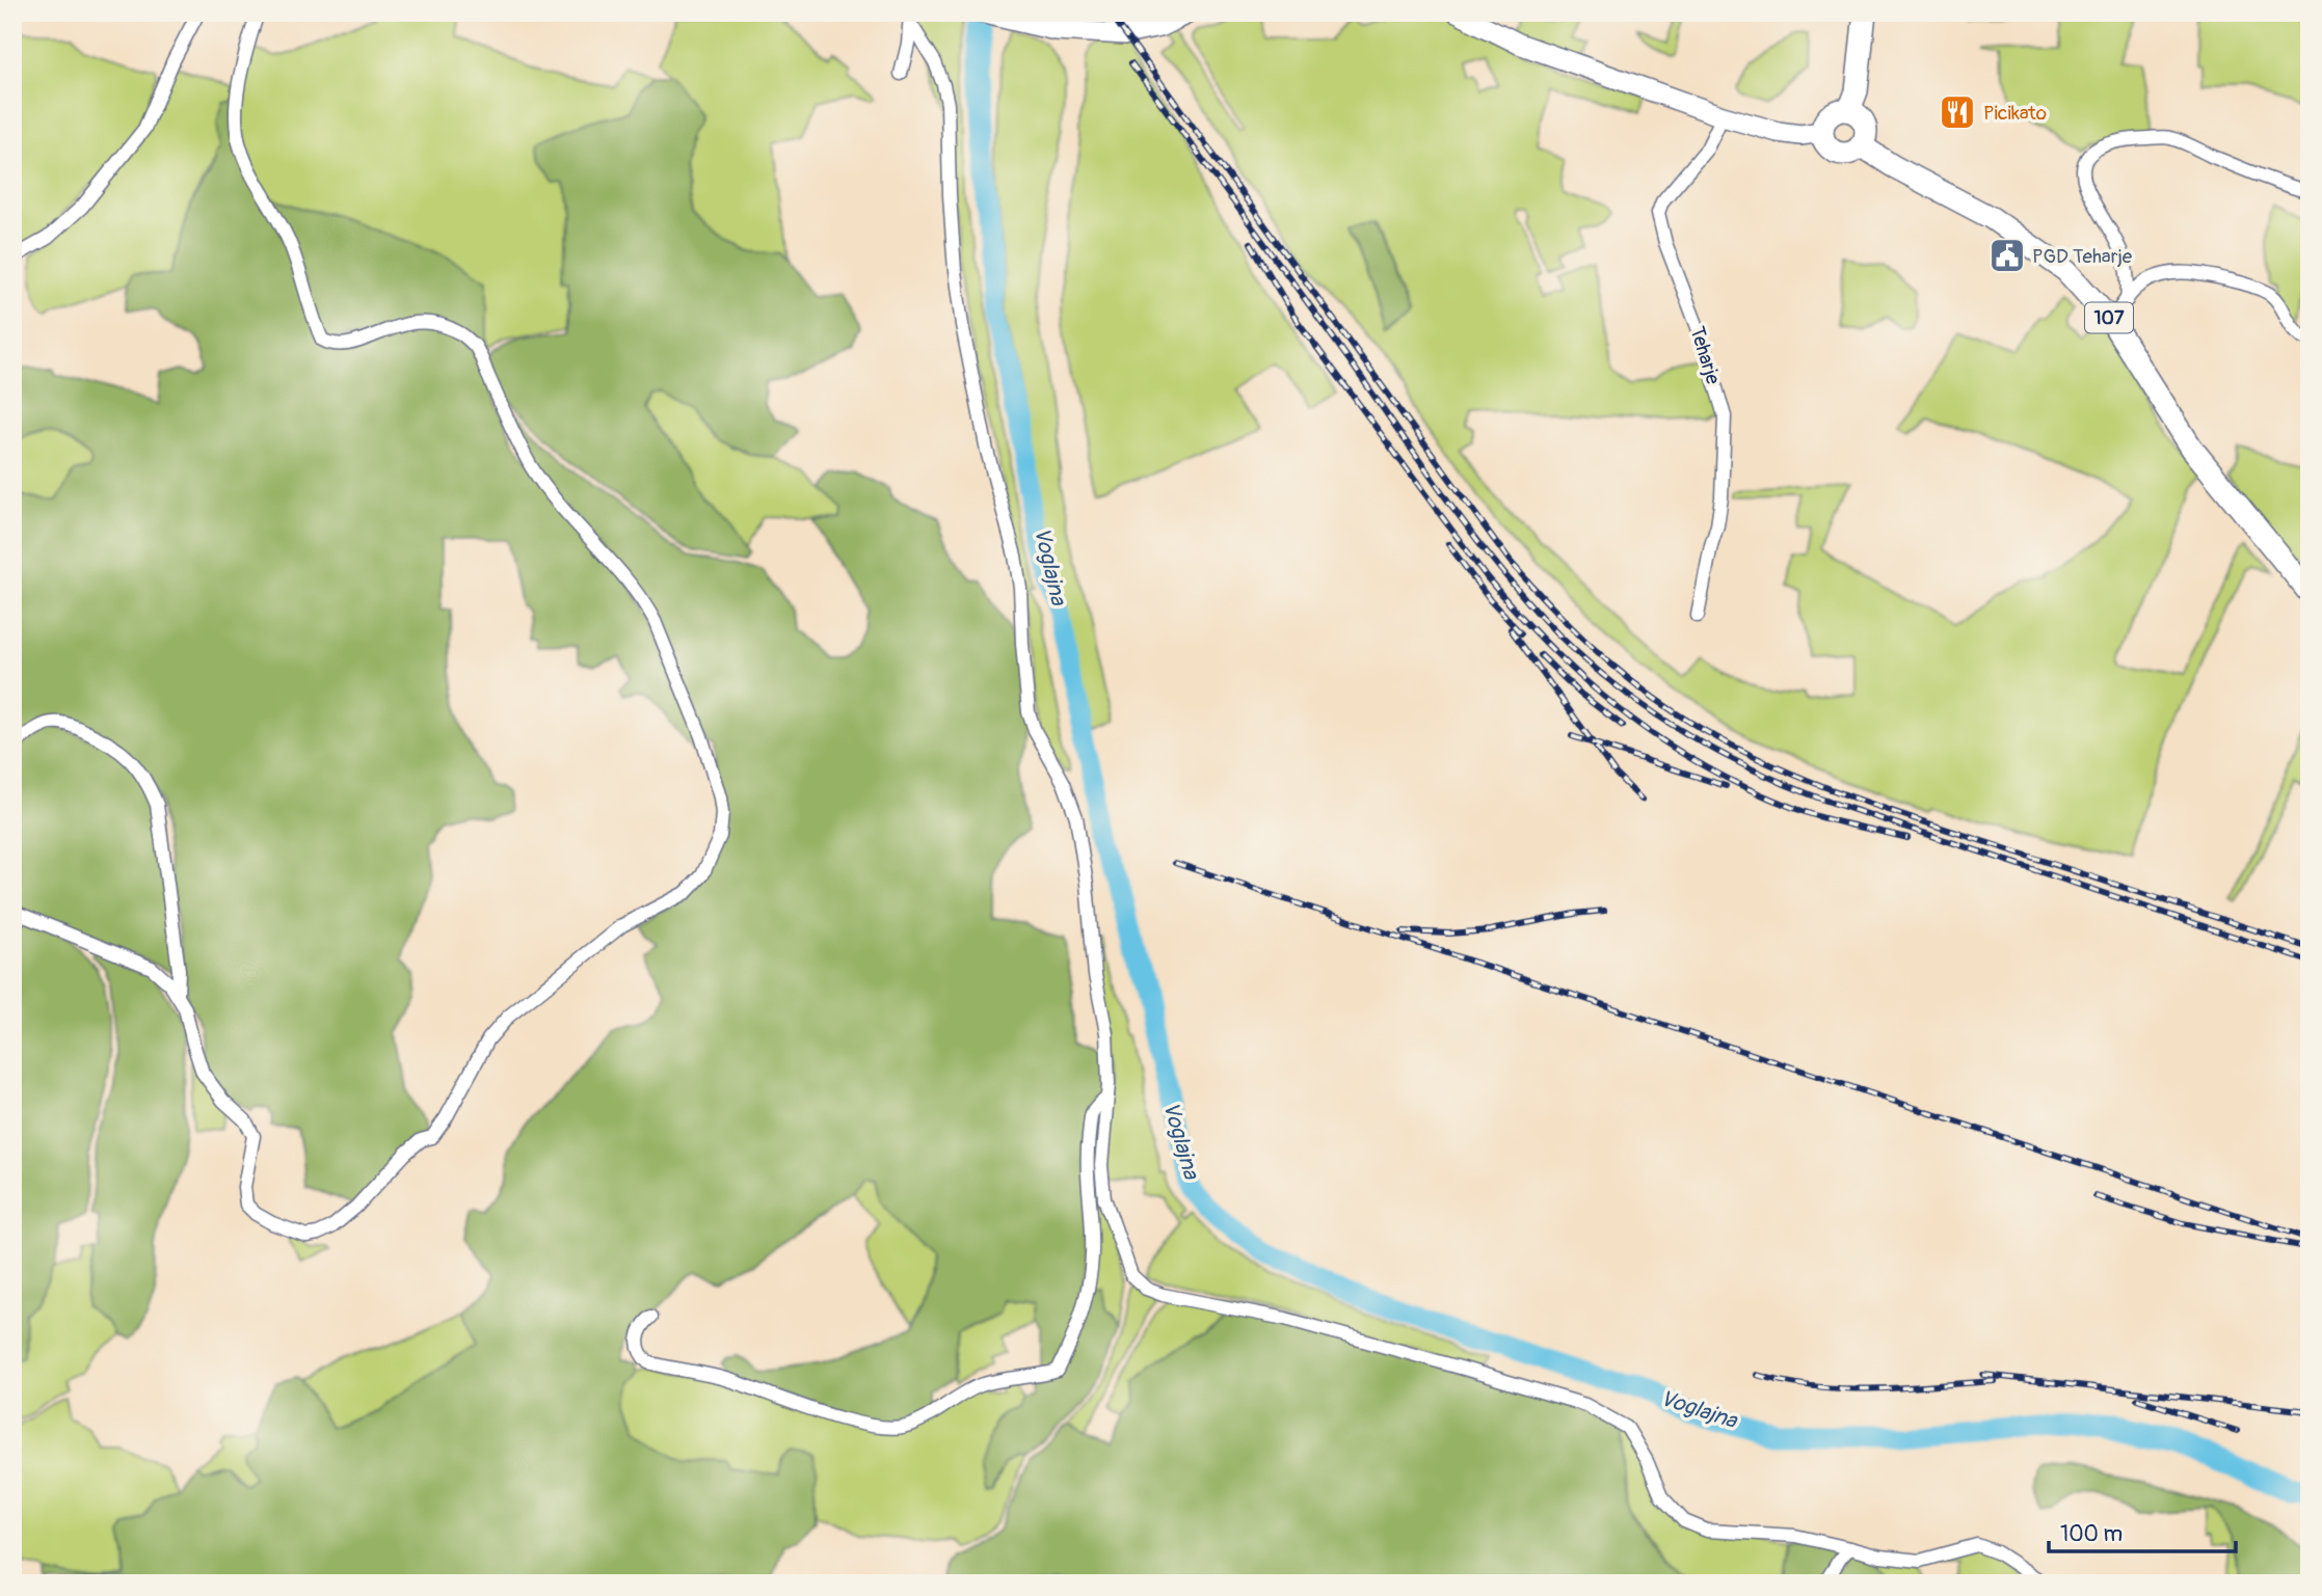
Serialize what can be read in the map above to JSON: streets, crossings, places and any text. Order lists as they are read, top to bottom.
{
  "streets": {
    "main road": ["107"],
    "street": ["Teharje"]
  },
  "water": ["Voglajna"],
  "places": {
    "restaurant": ["Picikato"],
    "public building": ["PGD Teharje"]
  },
  "scale_bar": "100 m"
}
